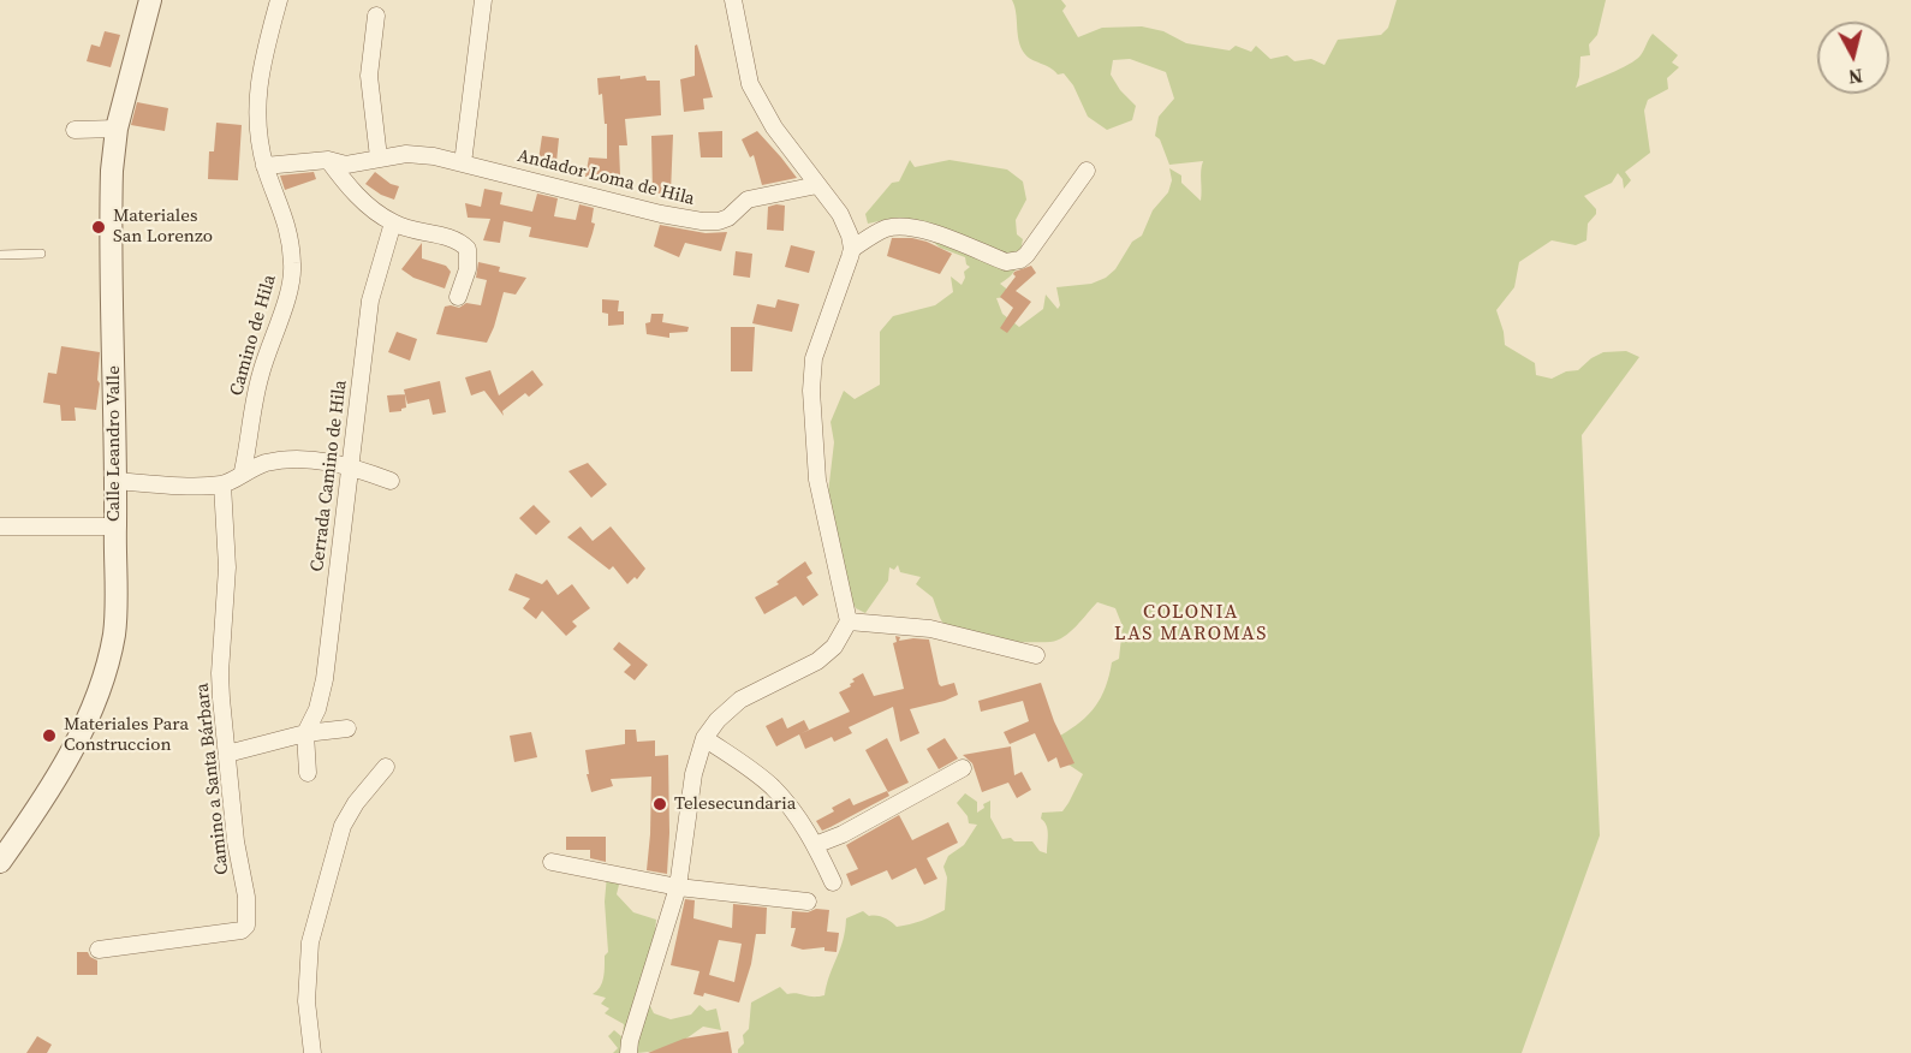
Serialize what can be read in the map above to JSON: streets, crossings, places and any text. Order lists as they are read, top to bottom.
{
  "streets": {
    "street": [
      "Andador Loma de Hila",
      "Camino de Hila",
      "Calle Leandro Valle",
      "Cerrada Camino de Hila",
      "Camino a Santa Bárbara"
    ]
  },
  "crossings": [
    ["Andador Loma de Hila", "Camino de Hila"]
  ],
  "districts": ["COLONIA LAS MAROMAS"],
  "places": ["Materiales San Lorenzo", "Materiales Para Construccion", "Telesecundaria"],
  "north": "bottom"
}
